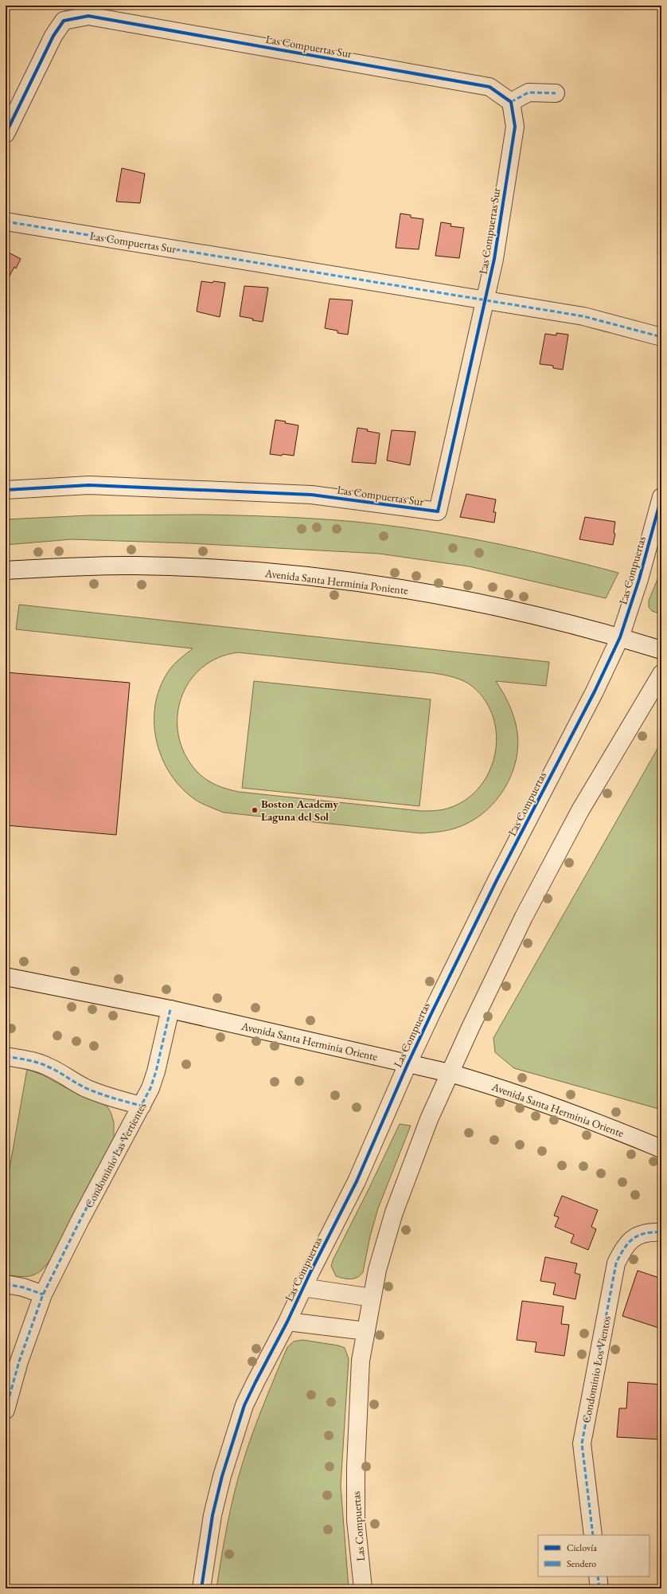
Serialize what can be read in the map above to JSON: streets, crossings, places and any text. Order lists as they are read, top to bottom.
{
  "streets": {
    "street": [
      "Las Compuertas Sur",
      "Las Compuertas",
      "Avenida Santa Herminia Poniente",
      "Avenida Santa Herminia Oriente",
      "Condominio Las Vertientes",
      "Condominio Los Vientos"
    ]
  },
  "crossings": [
    ["Las Compuertas", "Avenida Santa Herminia Poniente"],
    ["Las Compuertas", "Avenida Santa Herminia Oriente"],
    ["Avenida Santa Herminia Oriente", "Condominio Las Vertientes"]
  ],
  "places": ["Boston Academy Laguna del Sol"],
  "legend": ["Ciclovía", "Sendero"]
}
